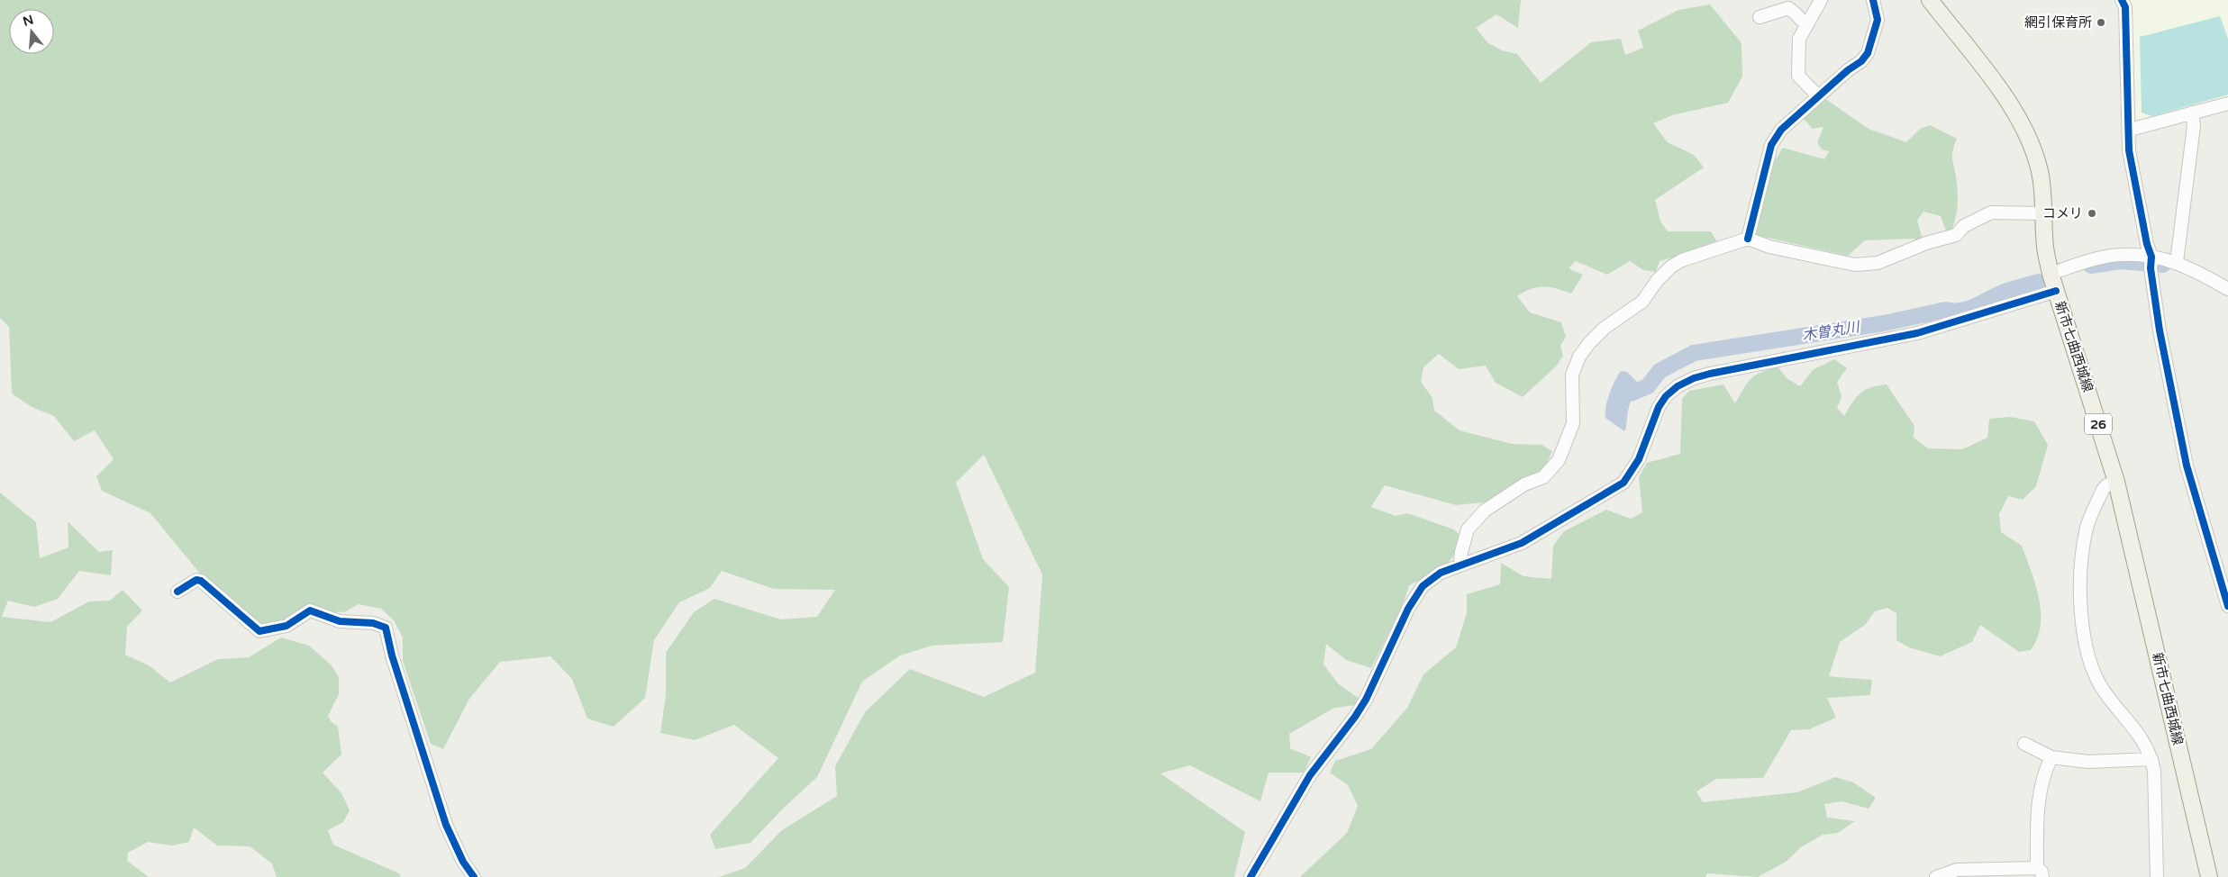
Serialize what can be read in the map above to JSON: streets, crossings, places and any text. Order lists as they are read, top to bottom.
{
  "streets": {
    "main road": ["新市七曲西城線", "26"]
  },
  "water": ["木曽丸川"],
  "places": ["網引保育所", "コメリ"],
  "north": "top"
}
